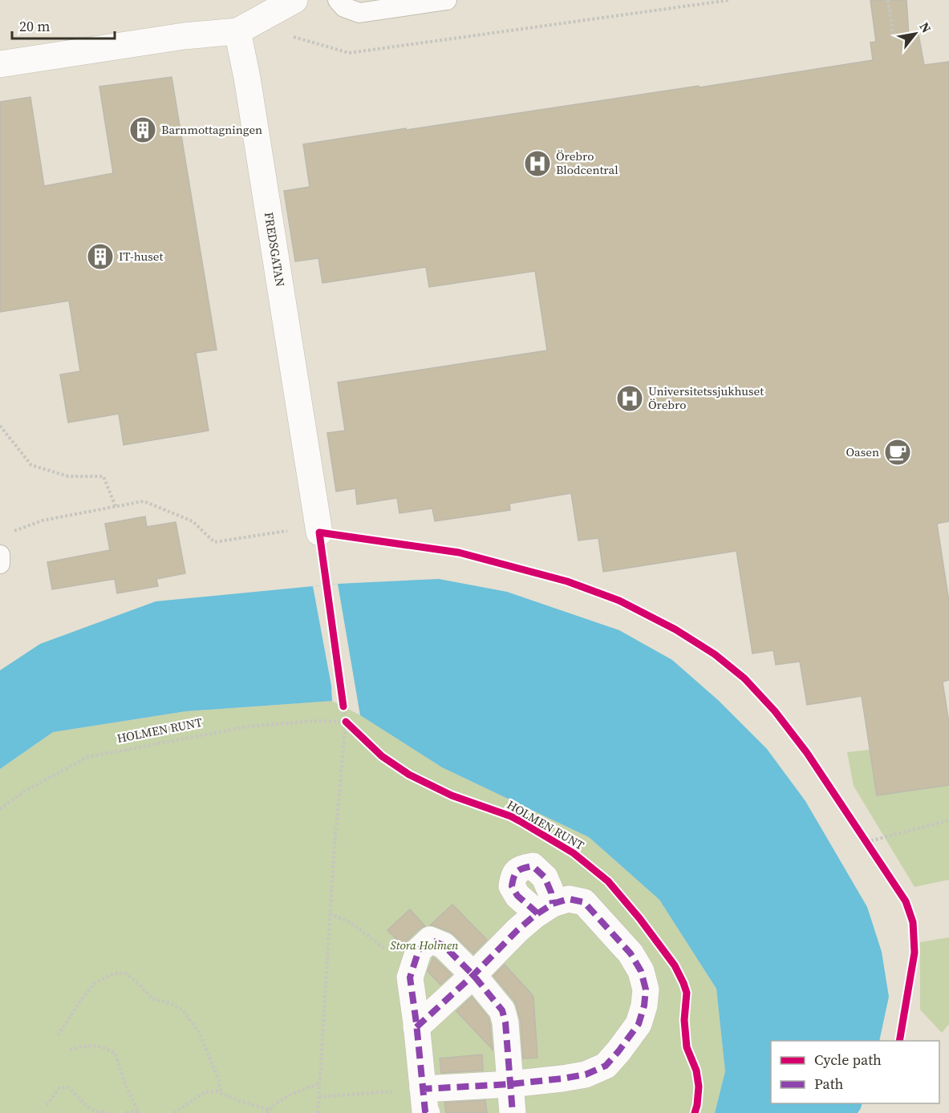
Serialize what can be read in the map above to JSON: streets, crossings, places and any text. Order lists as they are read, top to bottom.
{
  "streets": {
    "street": ["FREDSGATAN"],
    "cycle path": ["HOLMEN RUNT"]
  },
  "parks": ["Stora Holmen"],
  "places": {
    "building": ["Barnmottagningen", "IT-huset"],
    "hospital": ["Örebro Blodcentral", "Universitetssjukhuset Örebro"],
    "cafe": ["Oasen"]
  },
  "legend": ["Cycle path", "Path"],
  "scale_bar": "20 m",
  "north": "top right"
}
